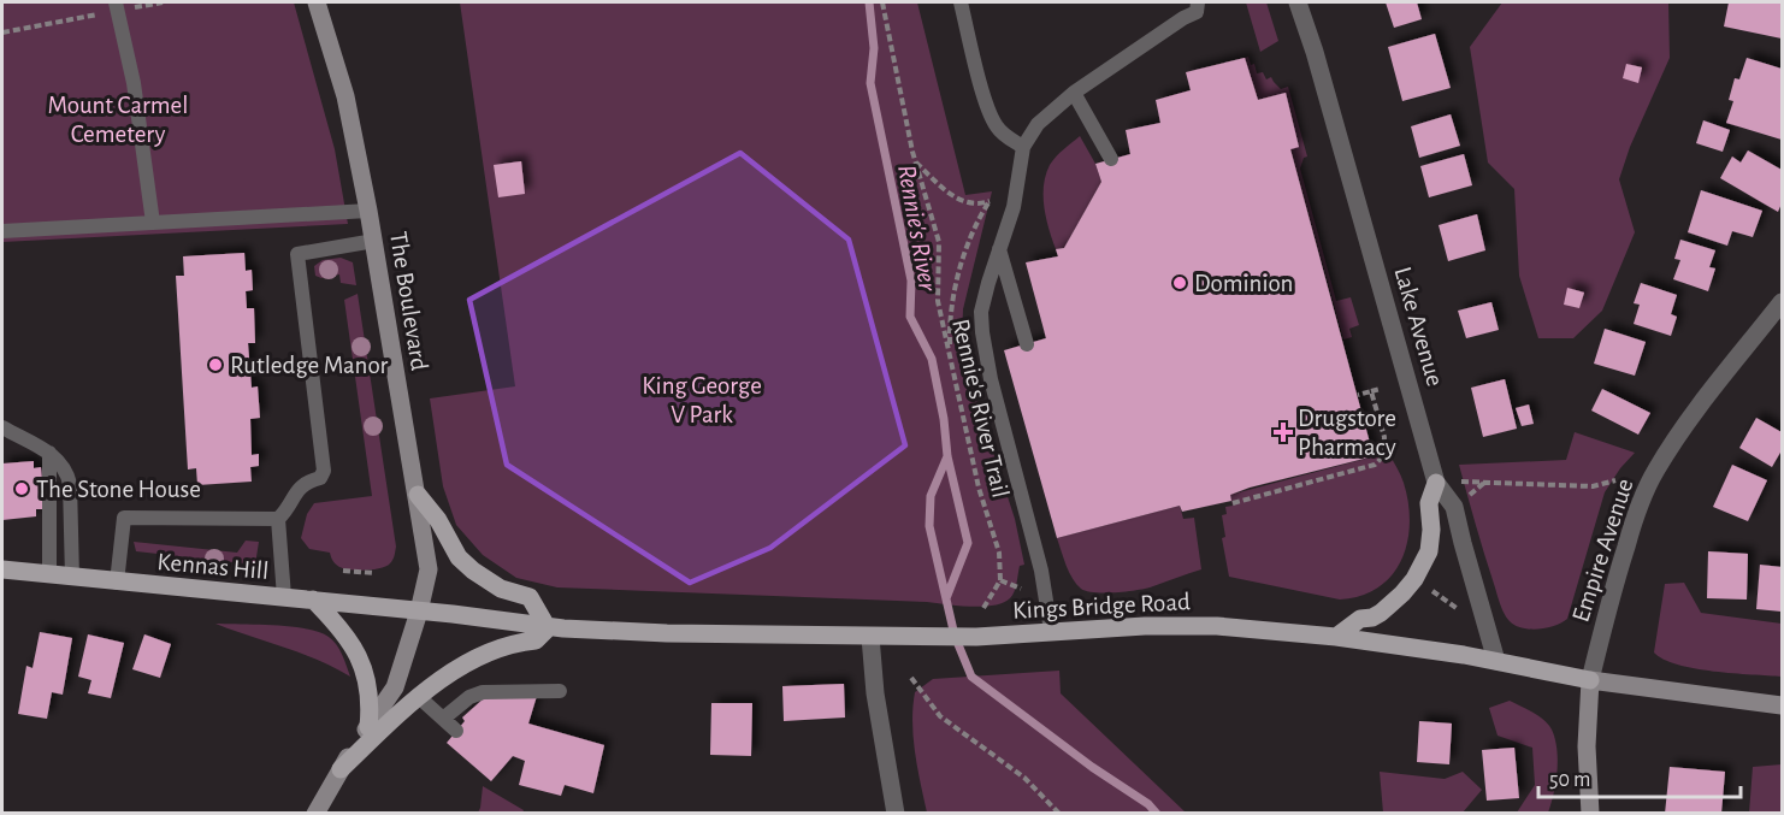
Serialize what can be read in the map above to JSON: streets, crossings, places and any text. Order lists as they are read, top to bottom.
{
  "streets": {
    "main road": ["Kennas Hill", "Kings Bridge Road"],
    "street": ["The Boulevard", "Lake Avenue", "Empire Avenue"],
    "path": ["Rennie's River Trail"]
  },
  "crossings": [
    ["The Boulevard", "Kennas Hill"],
    ["The Boulevard", "Kings Bridge Road"],
    ["Lake Avenue", "Kings Bridge Road"],
    ["Empire Avenue", "Kings Bridge Road"],
    ["Kennas Hill", "Kings Bridge Road"]
  ],
  "water": ["Rennie's River"],
  "parks": ["Mount Carmel Cemetery", "King George V Park"],
  "places": {
    "other": ["Dominion", "Rutledge Manor", "The Stone House"],
    "health": ["Drugstore Pharmacy"]
  },
  "scale_bar": "50 m"
}
